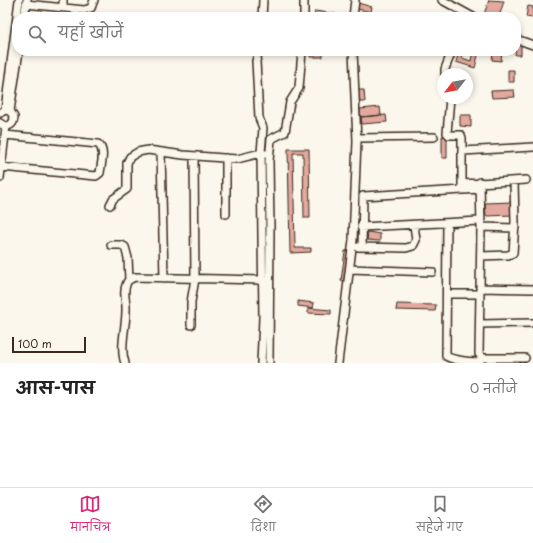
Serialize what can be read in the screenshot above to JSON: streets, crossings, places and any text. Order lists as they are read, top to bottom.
{
  "scale_bar": "100 m",
  "north": "bottom left",
  "page": {
    "search": "यहाँ खोजें",
    "scale": "100 m",
    "heading": ["आस-पास", "0 नतीजे"],
    "nav": ["मानचित्र", "दिशा", "सहेजे गए"]
  }
}
